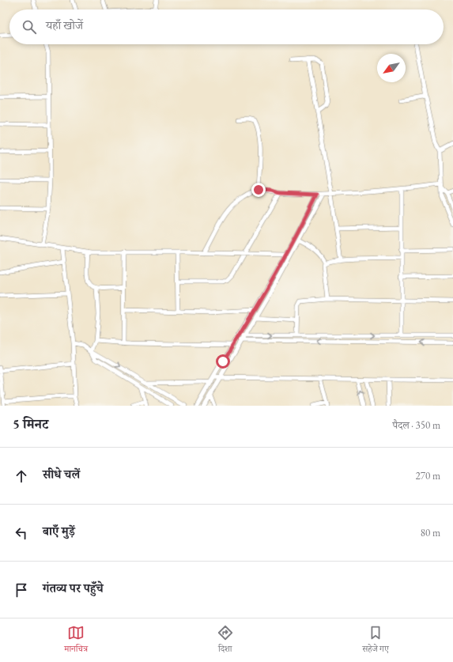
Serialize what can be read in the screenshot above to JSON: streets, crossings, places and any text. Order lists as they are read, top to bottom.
{
  "north": "bottom left",
  "page": {
    "search": "यहाँ खोजें",
    "heading": ["5 मिनट", "पैदल · 350 m"],
    "list": [
      ["सीधे चलें", "270 m"],
      ["बाएँ मुड़ें", "80 m"],
      "गंतव्य पर पहुँचे"
    ],
    "nav": ["मानचित्र", "दिशा", "सहेजे गए"]
  }
}
